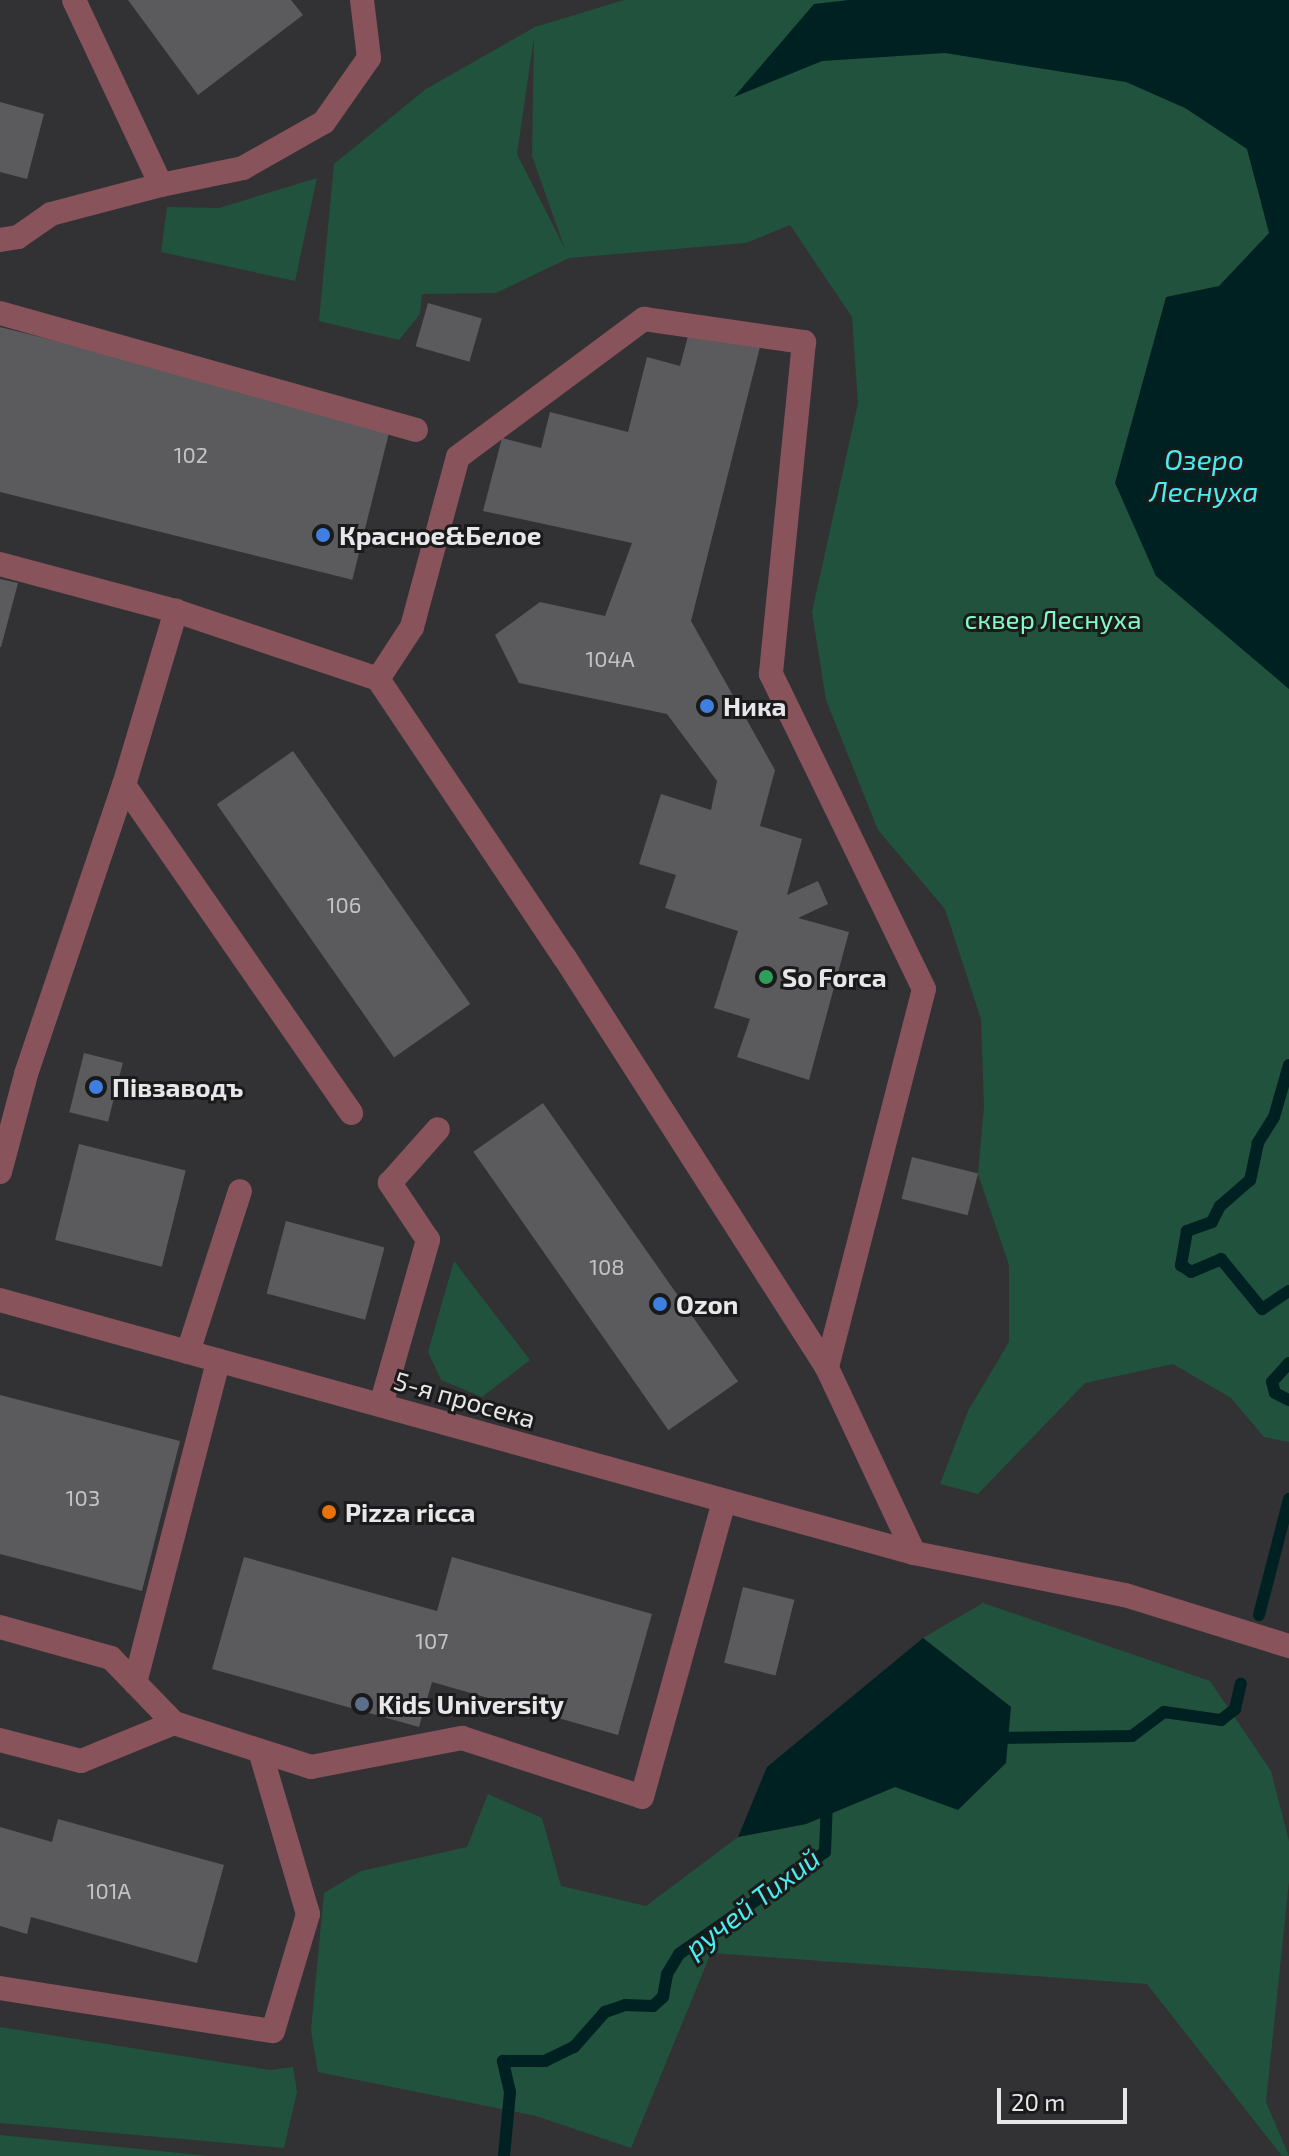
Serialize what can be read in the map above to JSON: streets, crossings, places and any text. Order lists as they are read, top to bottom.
{
  "streets": {
    "street": ["5-я просека"]
  },
  "water": ["Озеро Леснуха", "ручей Тихий"],
  "parks": ["сквер Леснуха"],
  "places": [
    "Красное&Белое",
    "Ника",
    "So Forca",
    "Пiвзаводъ",
    "Ozon",
    "Pizza ricca",
    "Kids University"
  ],
  "house_numbers": [
    "102",
    "104А",
    "106",
    "108",
    "103",
    "107",
    "101А"
  ],
  "scale_bar": "20 m"
}
